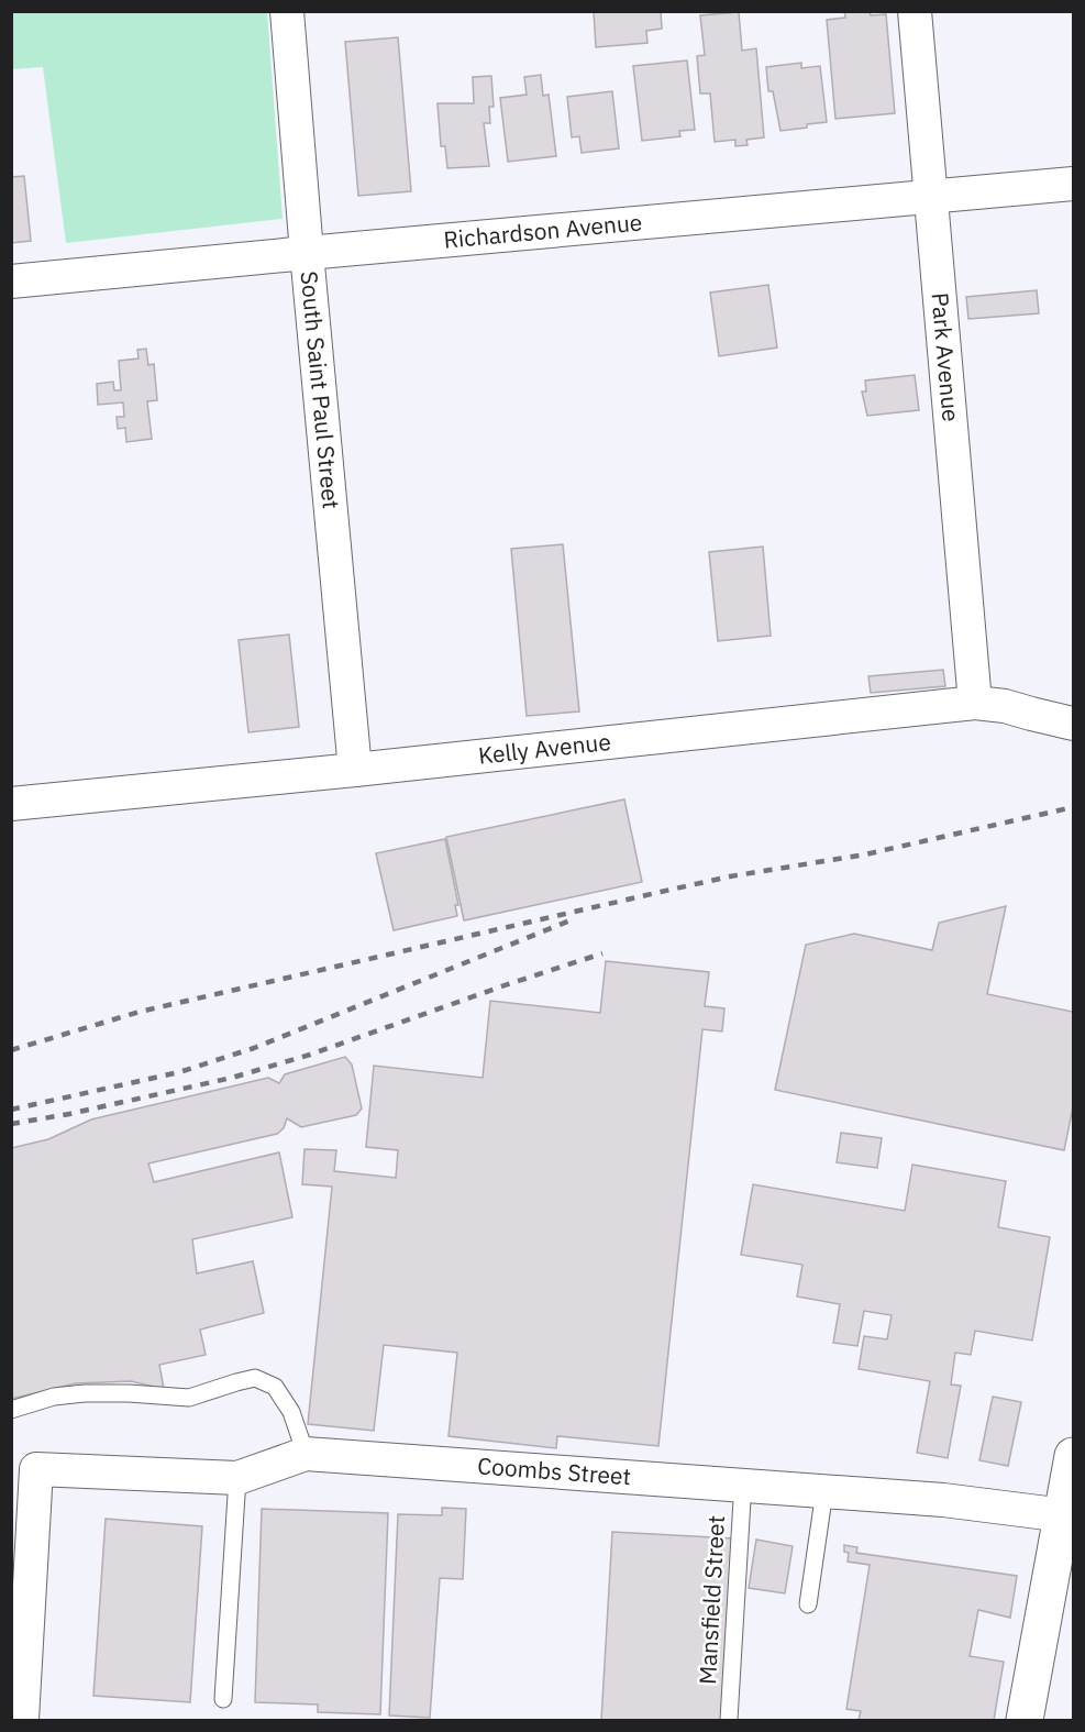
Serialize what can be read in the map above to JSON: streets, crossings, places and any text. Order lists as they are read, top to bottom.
{
  "streets": {
    "street": [
      "Richardson Avenue",
      "Park Avenue",
      "South Saint Paul Street",
      "Kelly Avenue",
      "Coombs Street"
    ],
    "lane": ["Mansfield Street"]
  },
  "crossings": [
    ["Richardson Avenue", "Park Avenue"],
    ["Richardson Avenue", "South Saint Paul Street"],
    ["Park Avenue", "Kelly Avenue"],
    ["South Saint Paul Street", "Kelly Avenue"],
    ["Coombs Street", "Mansfield Street"]
  ]
}
